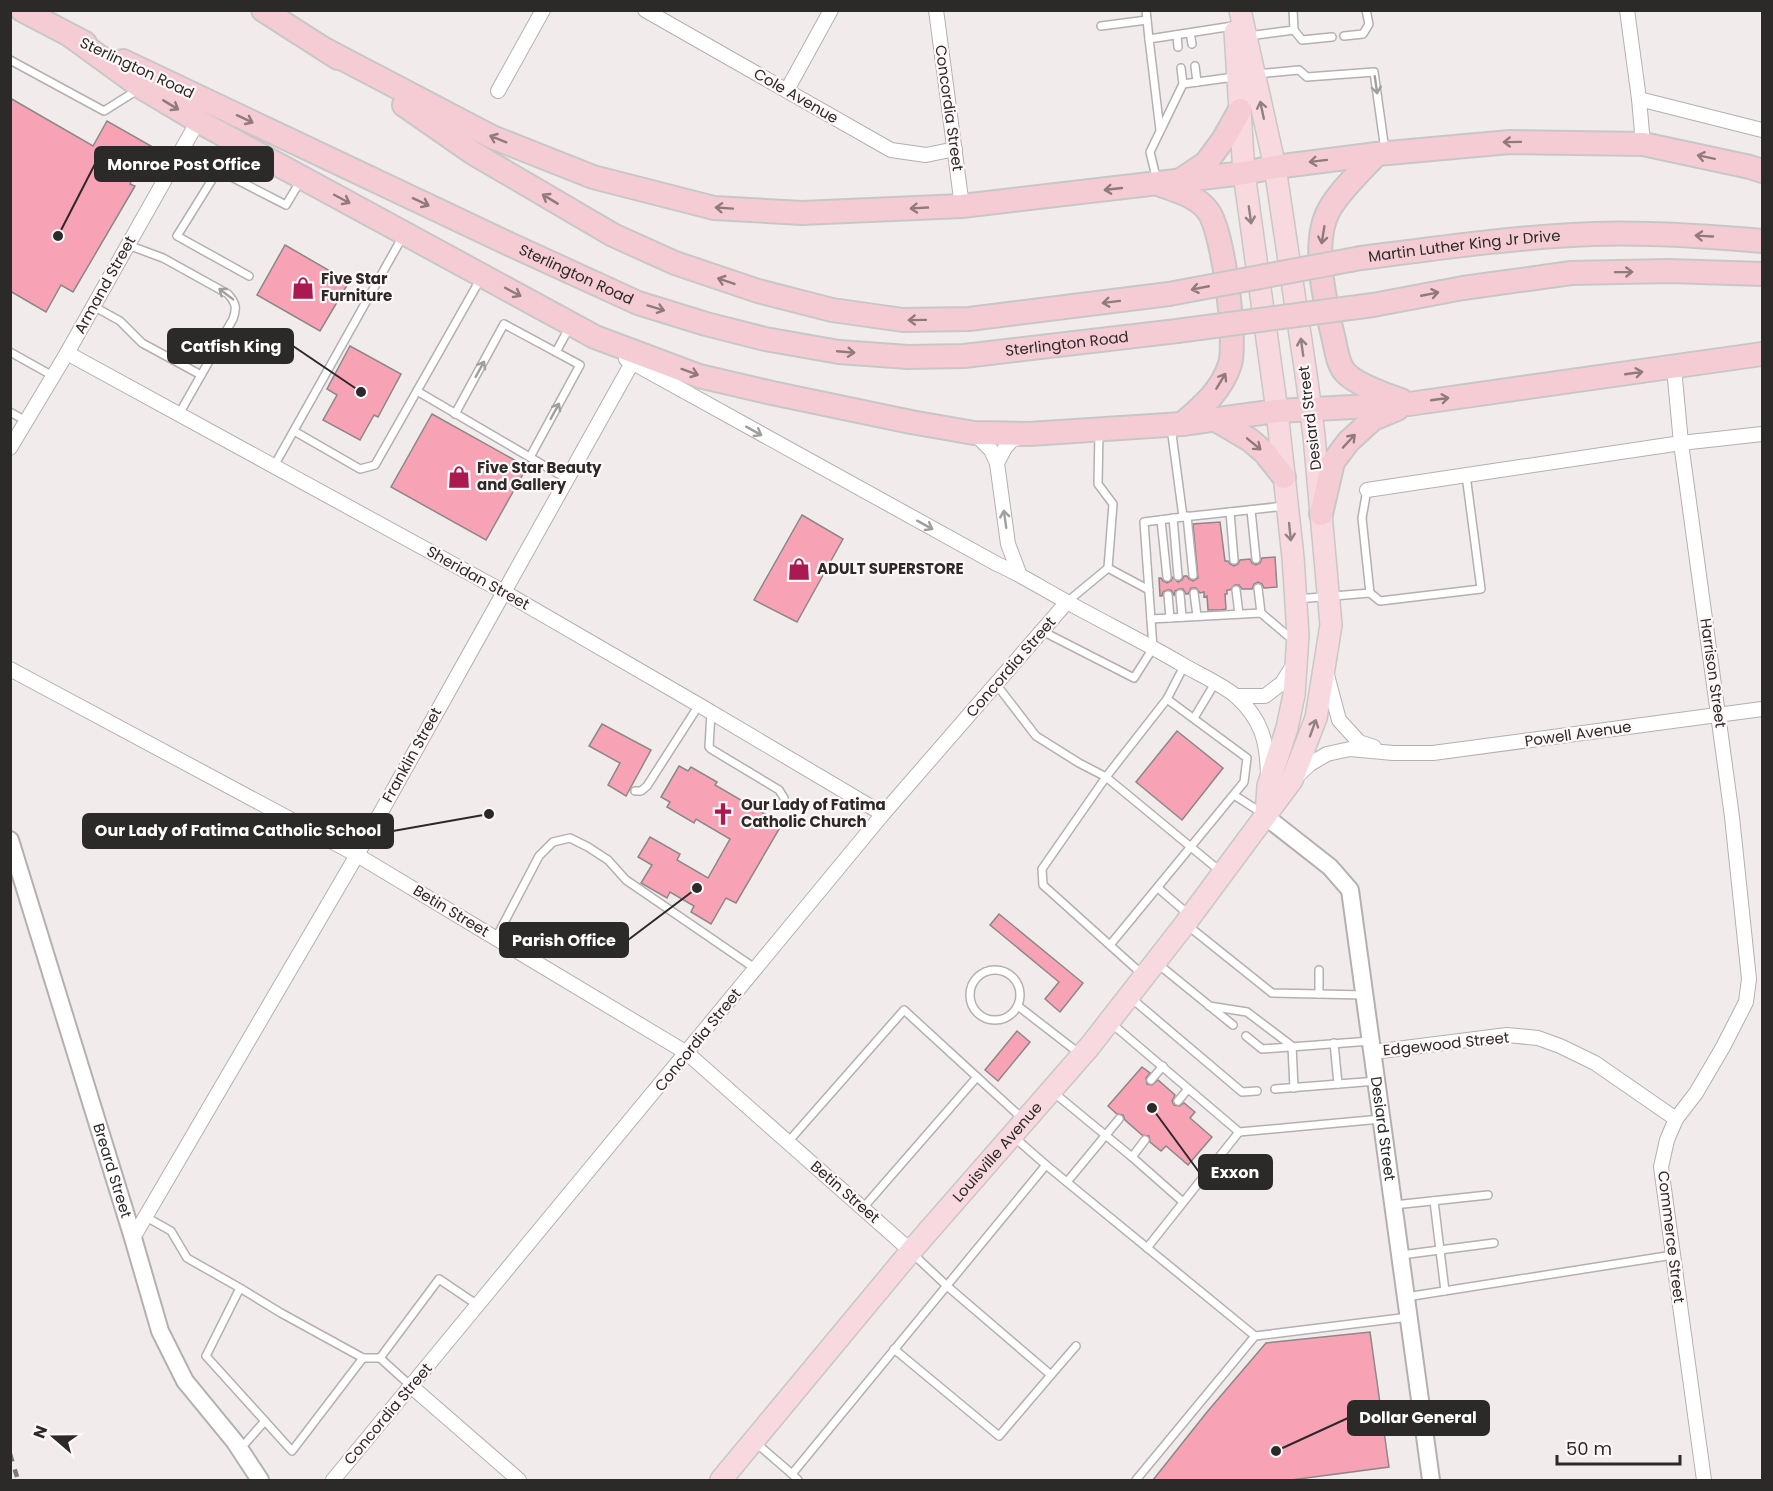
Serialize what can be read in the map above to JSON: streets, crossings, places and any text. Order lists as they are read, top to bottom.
{
  "streets": {
    "highway": ["Sterlington Road", "Martin Luther King Jr Drive"],
    "main road": ["Desiard Street", "Louisville Avenue"],
    "street": [
      "Cole Avenue",
      "Concordia Street",
      "Armand Street",
      "Sheridan Street",
      "Harrison Street",
      "Powell Avenue",
      "Franklin Street",
      "Betin Street",
      "Edgewood Street",
      "Breard Street",
      "Commerce Street"
    ]
  },
  "crossings": [
    ["Cole Avenue", "Concordia Street"],
    ["Concordia Street", "Sheridan Street"],
    ["Concordia Street", "Betin Street"],
    ["Armand Street", "Sheridan Street"],
    ["Desiard Street", "Powell Avenue"],
    ["Desiard Street", "Edgewood Street"],
    ["Desiard Street", "Louisville Avenue"],
    ["Sheridan Street", "Franklin Street"],
    ["Harrison Street", "Powell Avenue"],
    ["Harrison Street", "Commerce Street"],
    ["Franklin Street", "Betin Street"],
    ["Franklin Street", "Breard Street"],
    ["Betin Street", "Louisville Avenue"],
    ["Edgewood Street", "Commerce Street"]
  ],
  "places": {
    "other": [
      "Monroe Post Office",
      "Catfish King",
      "Our Lady of Fatima Catholic School",
      "Parish Office",
      "Exxon",
      "Dollar General"
    ],
    "shop": ["Five Star Furniture", "Five Star Beauty and Gallery", "ADULT SUPERSTORE"],
    "church": ["Our Lady of Fatima Catholic Church"]
  },
  "scale_bar": "50 m",
  "north": "left"
}
